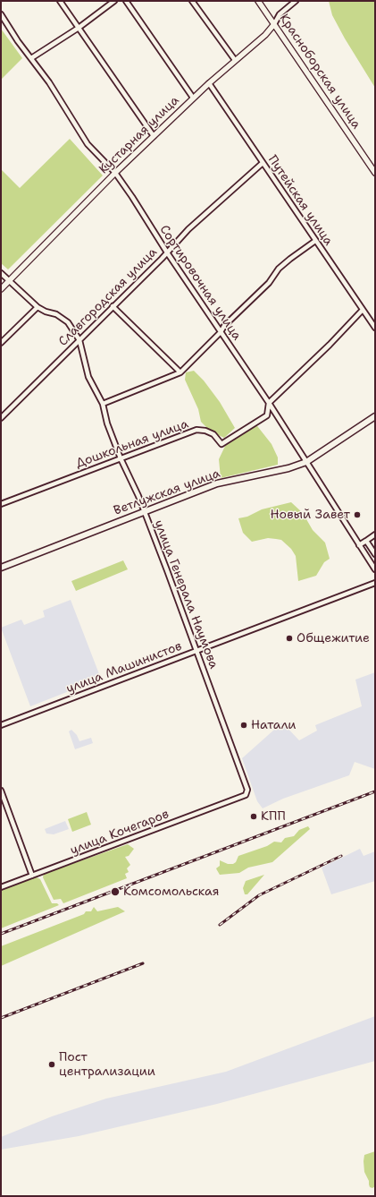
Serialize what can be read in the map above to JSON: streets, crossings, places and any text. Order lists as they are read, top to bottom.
{
  "streets": {
    "main road": ["Ветлужская улица"],
    "street": [
      "Красноборская улица",
      "Кустарная улица",
      "Путейская улица",
      "Сортировочная улица",
      "Славгородская улица",
      "Дошкольная улица",
      "улица Генерала Наумова",
      "улица Машинистов",
      "улица Кочегаров"
    ]
  },
  "crossings": [
    ["Красноборская улица", "Кустарная улица"],
    ["Кустарная улица", "Путейская улица"],
    ["Кустарная улица", "Сортировочная улица"],
    ["Кустарная улица", "улица Генерала Наумова"],
    ["Путейская улица", "Славгородская улица"],
    ["Путейская улица", "Дошкольная улица"],
    ["Сортировочная улица", "Славгородская улица"],
    ["Сортировочная улица", "Дошкольная улица"],
    ["Сортировочная улица", "Ветлужская улица"],
    ["Славгородская улица", "улица Генерала Наумова"],
    ["Дошкольная улица", "улица Генерала Наумова"],
    ["Ветлужская улица", "улица Генерала Наумова"],
    ["улица Генерала Наумова", "улица Машинистов"],
    ["улица Генерала Наумова", "улица Кочегаров"]
  ],
  "places": [
    "Новый Завет",
    "Общежитие",
    "Натали",
    "КПП",
    "Комсомольская",
    "Пост централизации"
  ]
}
